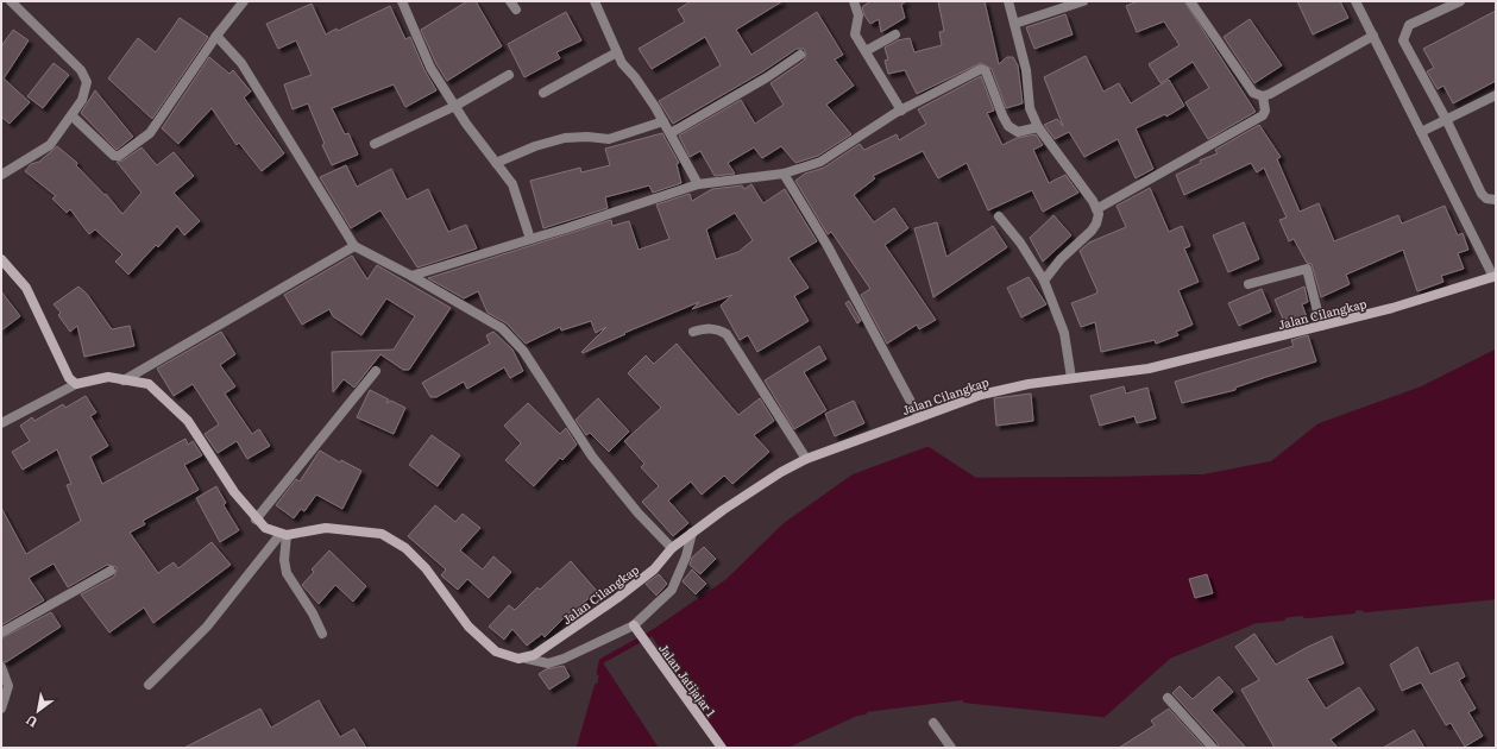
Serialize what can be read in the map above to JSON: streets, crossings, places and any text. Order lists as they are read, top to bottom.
{
  "streets": {
    "street": ["Jalan Cilangkap", "Jalan Jatijajar 1"]
  },
  "north": "bottom left"
}
